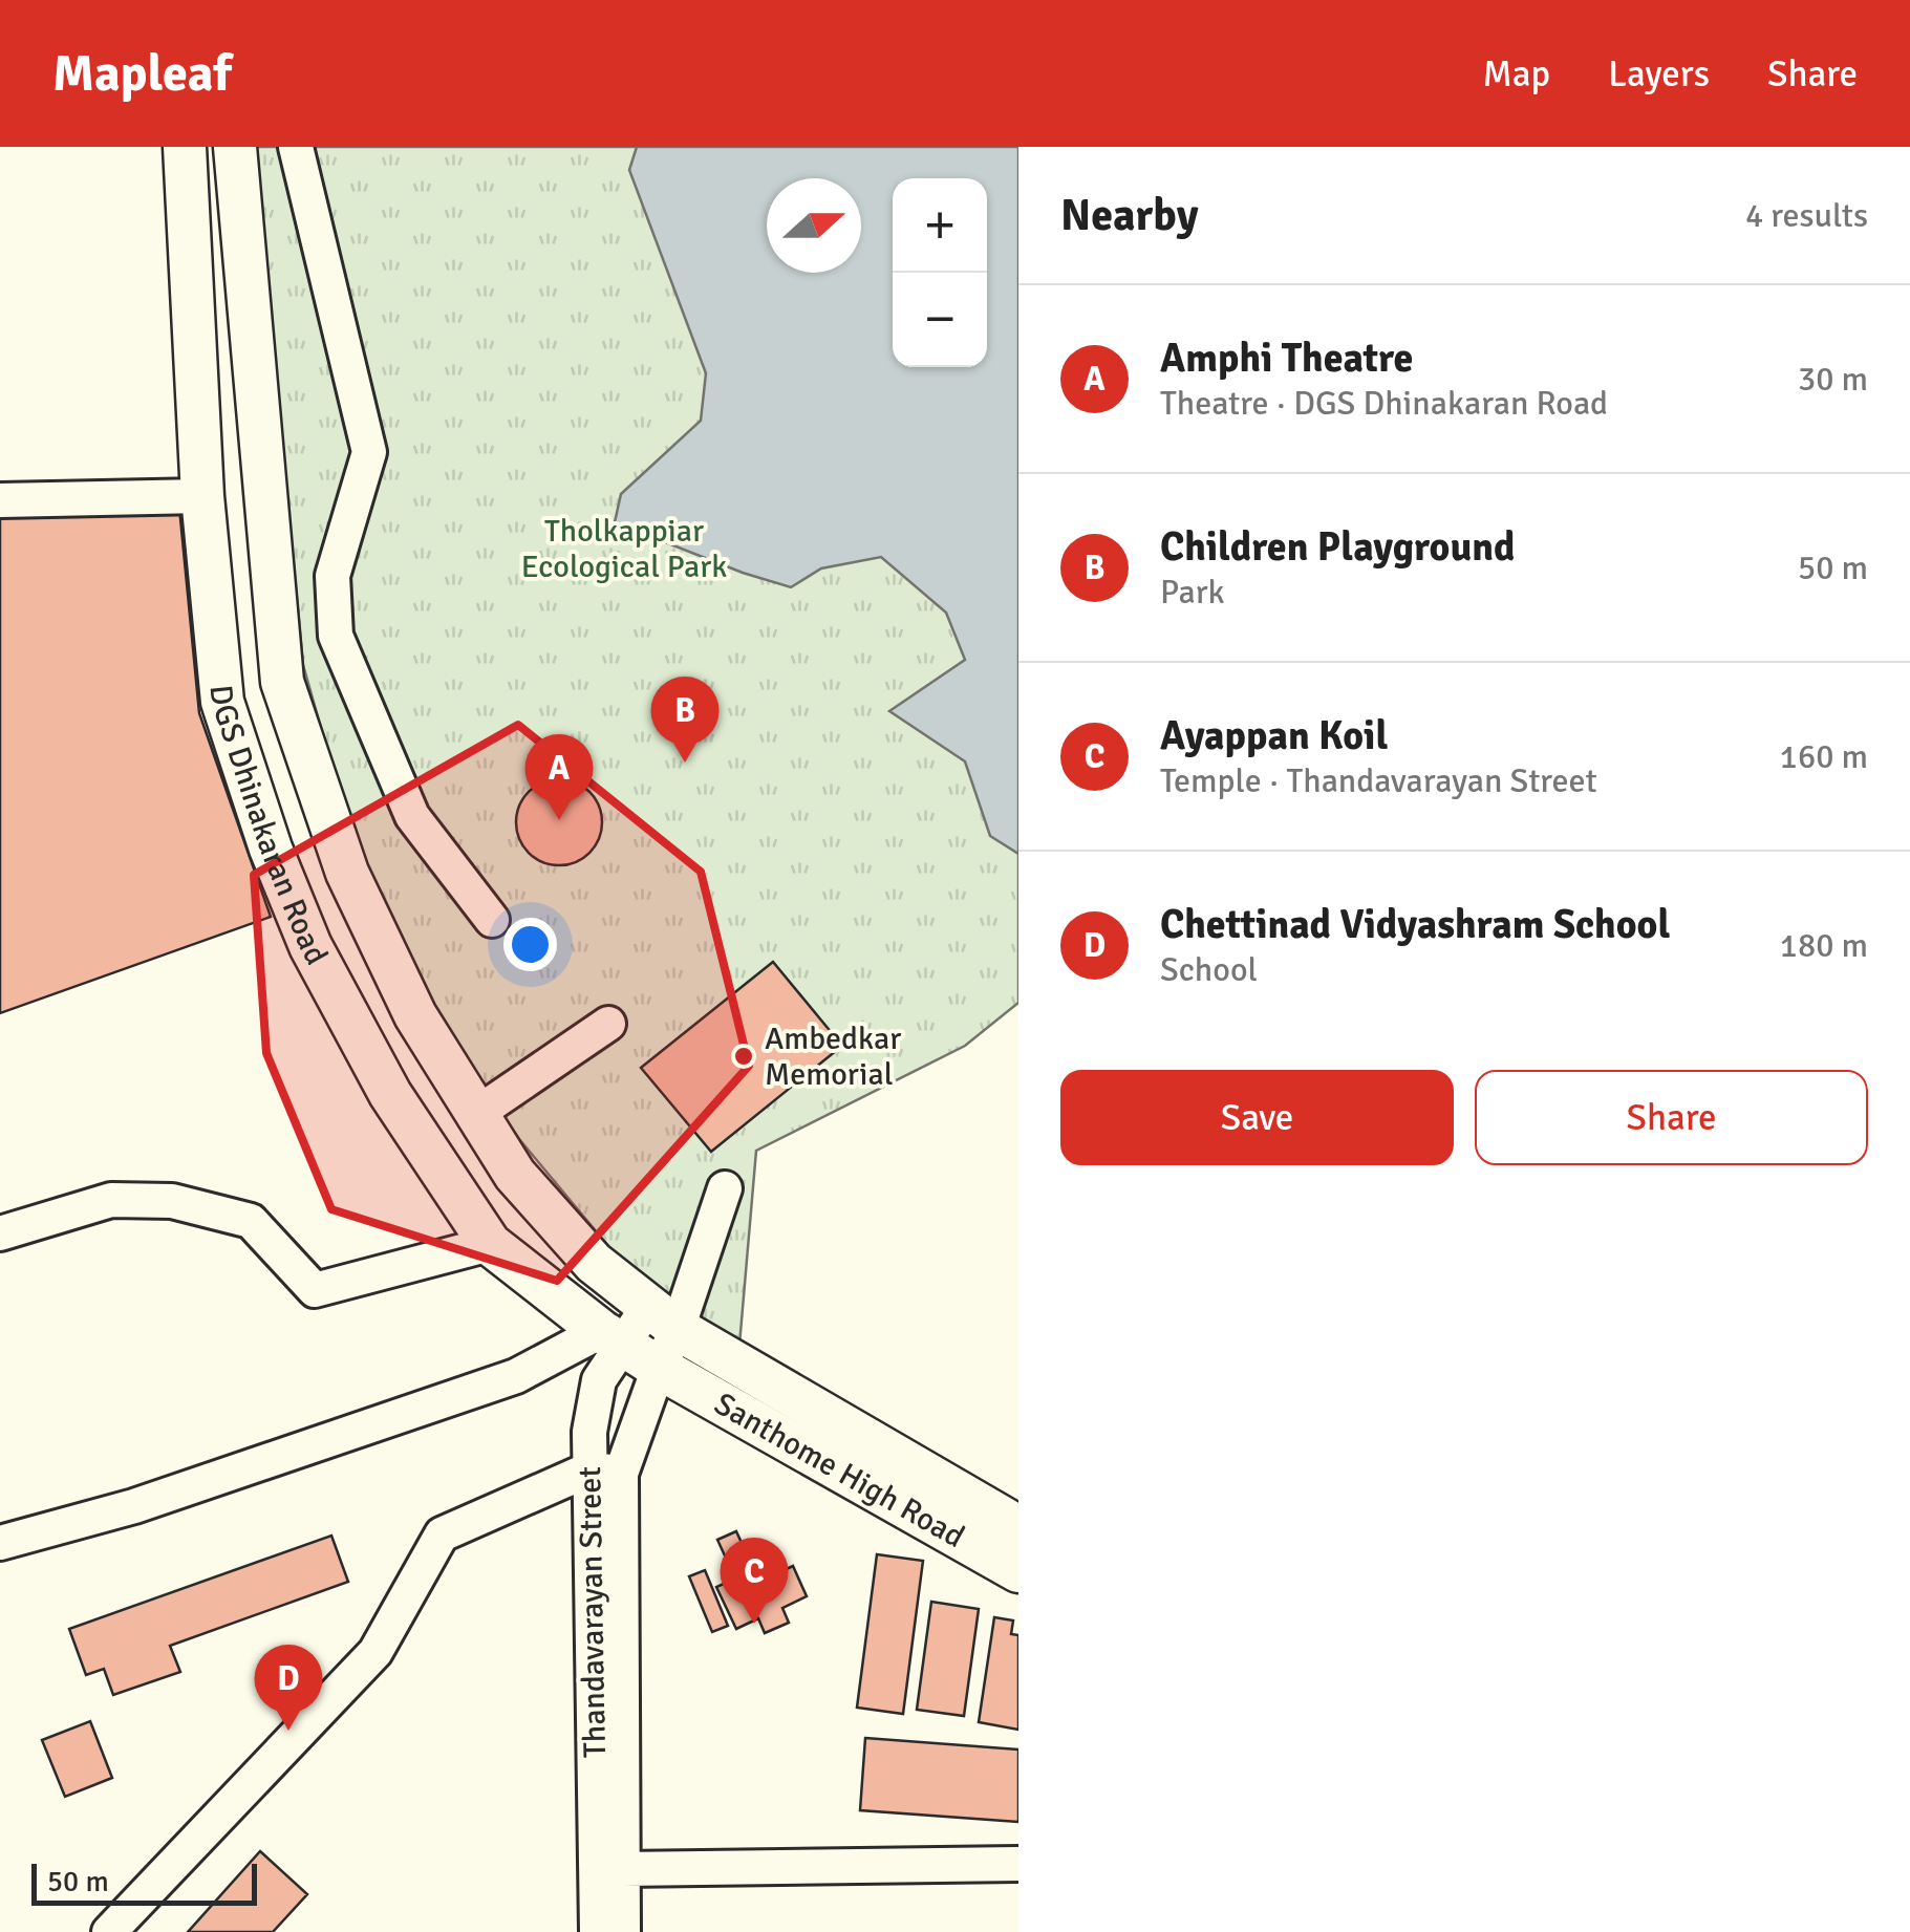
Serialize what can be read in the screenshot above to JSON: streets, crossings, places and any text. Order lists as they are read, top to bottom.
{
  "streets": {
    "main road": ["DGS Dhinakaran Road", "Santhome High Road"],
    "street": ["Thandavarayan Street"]
  },
  "crossings": [
    ["DGS Dhinakaran Road", "Santhome High Road"],
    ["DGS Dhinakaran Road", "Thandavarayan Street"],
    ["Santhome High Road", "Thandavarayan Street"]
  ],
  "parks": ["Tholkappiar Ecological Park"],
  "places": ["Ambedkar Memorial"],
  "scale_bar": "50 m",
  "north": "right",
  "page": {
    "header": "Mapleaf",
    "nav": ["Map", "Layers", "Share"],
    "heading": ["Nearby", "4 results"],
    "map_buttons": ["+", "−"],
    "list": [
      {
        "mark": "A",
        "name": "Amphi Theatre",
        "note": "Theatre · DGS Dhinakaran Road",
        "value": "30 m"
      },
      {
        "mark": "B",
        "name": "Children Playground",
        "note": "Park",
        "value": "50 m"
      },
      {
        "mark": "C",
        "name": "Ayappan Koil",
        "note": "Temple · Thandavarayan Street",
        "value": "160 m"
      },
      {
        "mark": "D",
        "name": "Chettinad Vidyashram School",
        "note": "School",
        "value": "180 m"
      }
    ],
    "pins": [
      "B",
      "A",
      "C",
      "D"
    ],
    "buttons": ["Save", "Share"],
    "scale": "50 m"
  }
}
